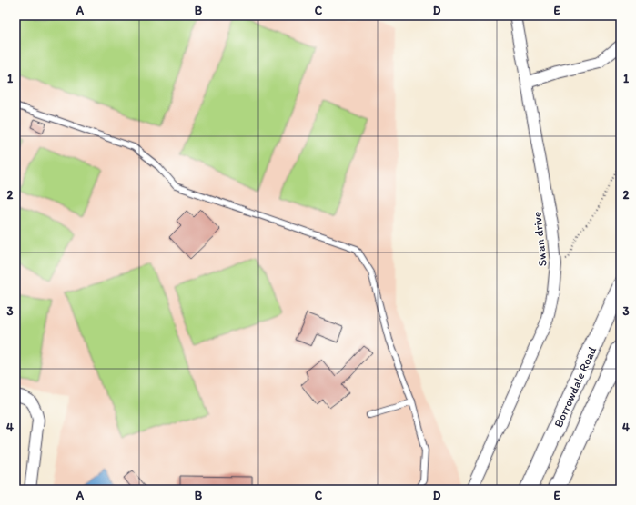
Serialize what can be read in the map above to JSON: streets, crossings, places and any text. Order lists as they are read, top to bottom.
{
  "streets": {
    "main road": ["Borrowdale Road"],
    "street": ["Swan drive"]
  },
  "grid": {
    "columns": [
      "A",
      "B",
      "C",
      "D",
      "E"
    ],
    "rows": [
      "1",
      "2",
      "3",
      "4"
    ]
  }
}
